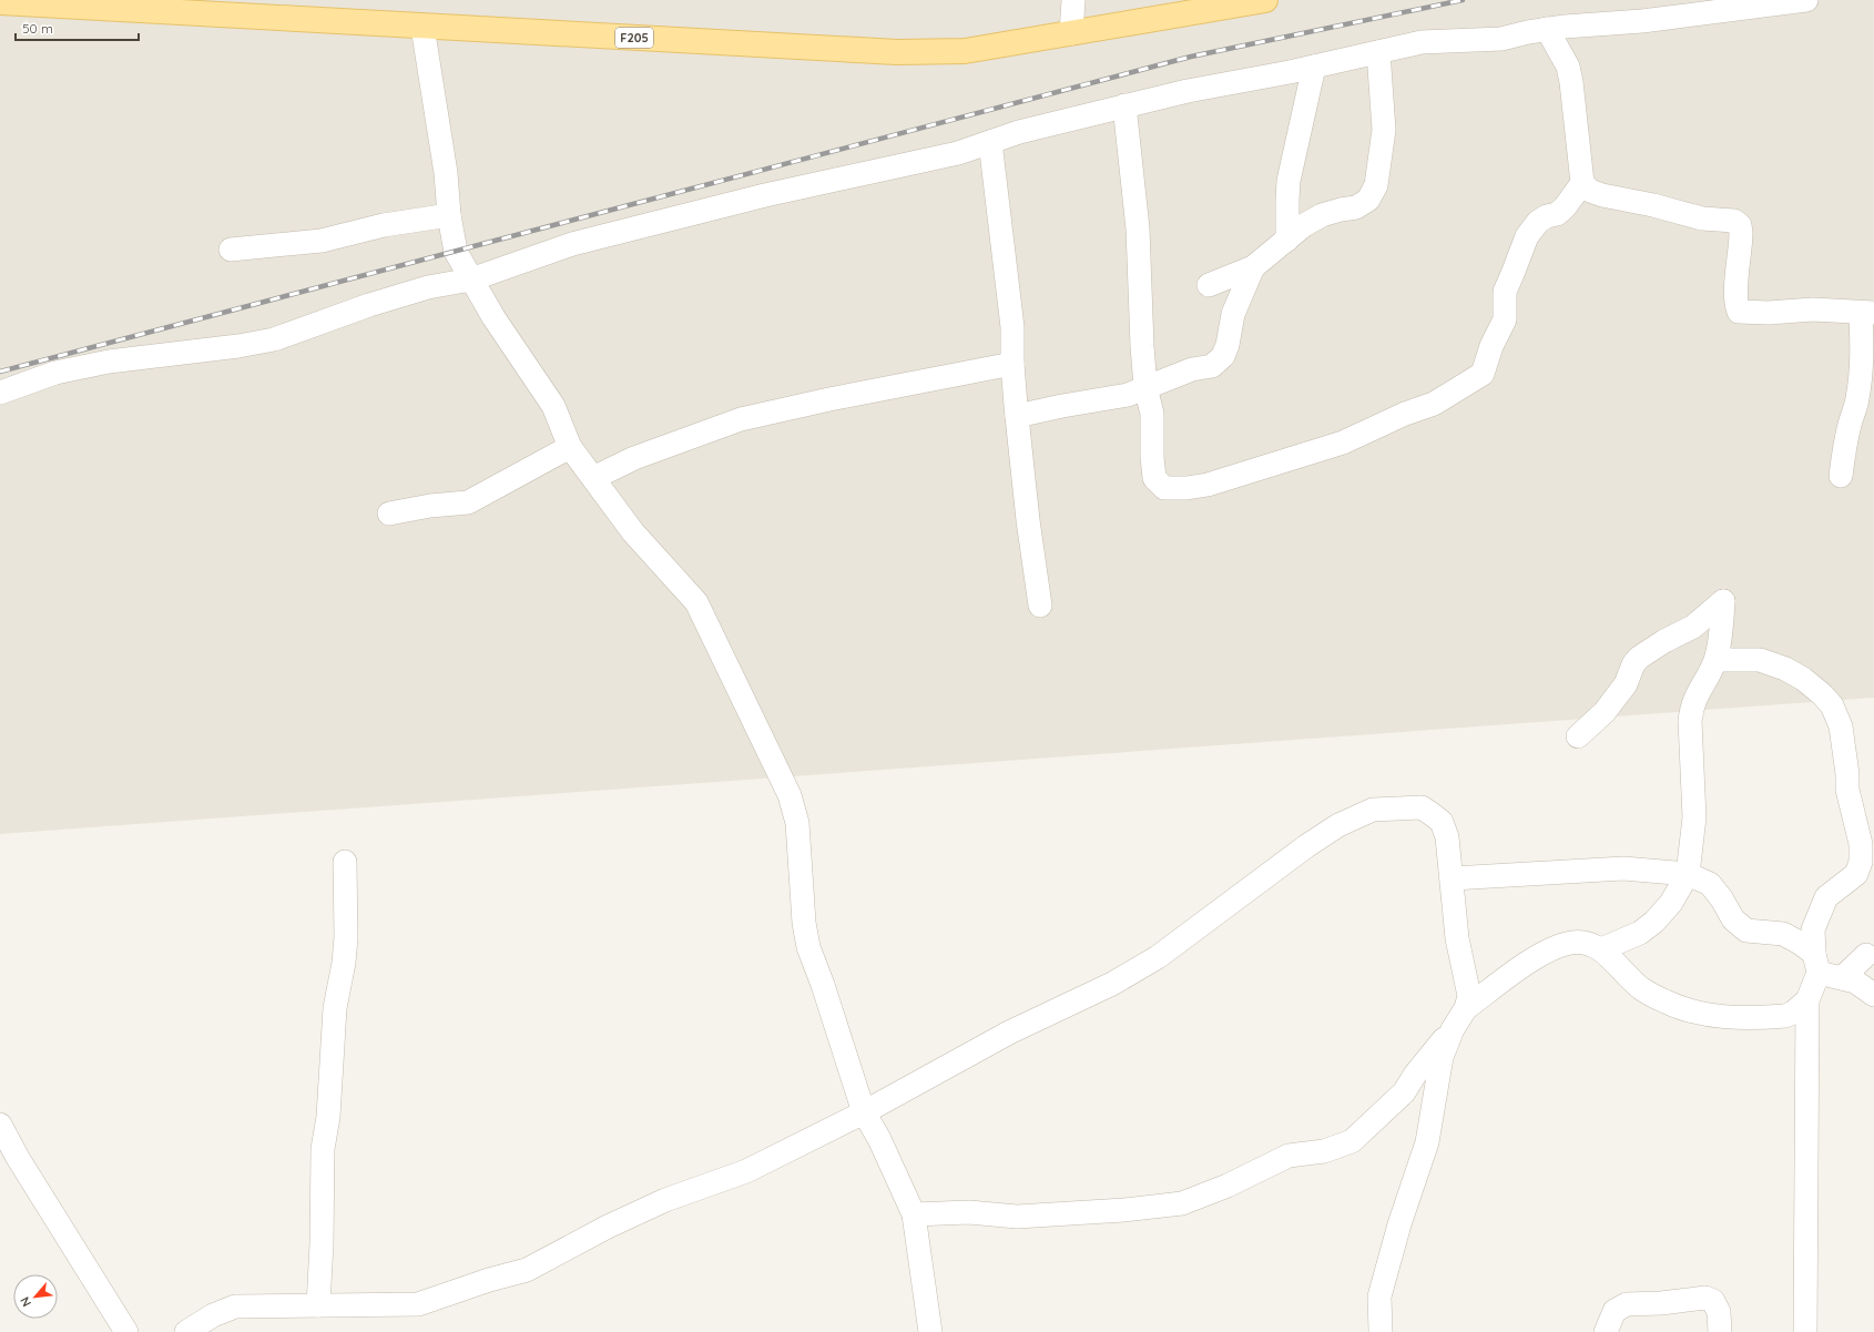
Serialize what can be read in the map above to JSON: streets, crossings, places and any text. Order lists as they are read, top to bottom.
{
  "streets": {
    "main road": ["F205"]
  },
  "scale_bar": "50 m",
  "north": "bottom left"
}
